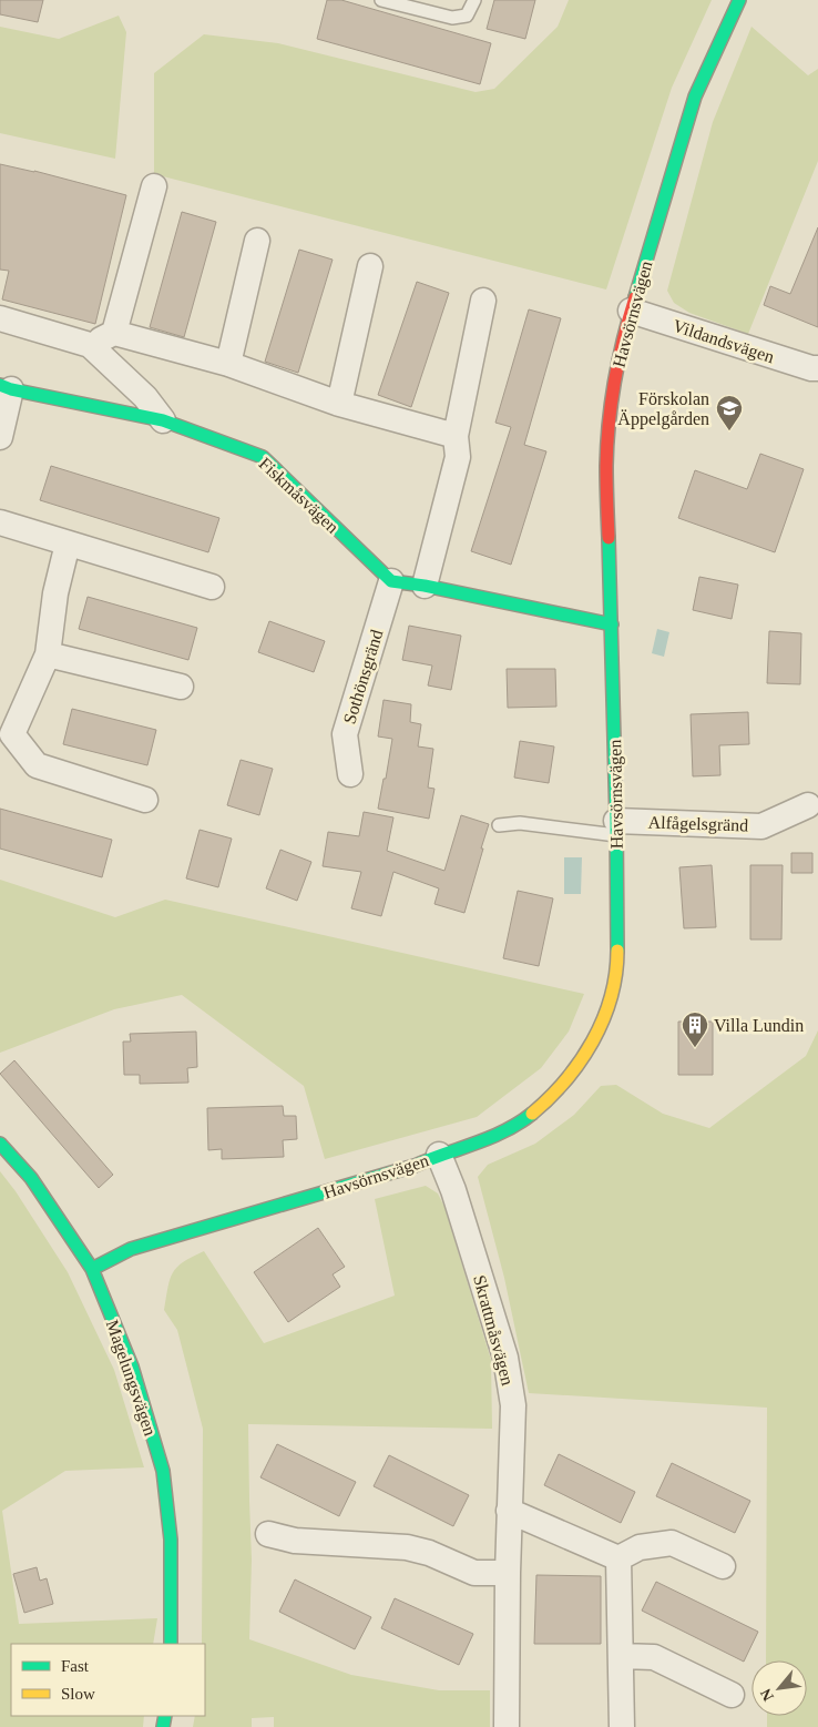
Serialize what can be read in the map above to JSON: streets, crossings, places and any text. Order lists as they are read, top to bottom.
{
  "streets": {
    "street": [
      "Havsörnsvägen",
      "Vildandsvägen",
      "Fiskmåsvägen",
      "Sothönsgränd",
      "Alfågelsgränd",
      "Skrattmåsvägen",
      "Magelungsvägen"
    ]
  },
  "crossings": [
    ["Havsörnsvägen", "Vildandsvägen"],
    ["Havsörnsvägen", "Alfågelsgränd"],
    ["Havsörnsvägen", "Skrattmåsvägen"],
    ["Havsörnsvägen", "Magelungsvägen"],
    ["Fiskmåsvägen", "Sothönsgränd"]
  ],
  "places": {
    "school or university": ["Förskolan Äppelgården"],
    "building": ["Villa Lundin"]
  },
  "legend": ["Fast", "Slow"],
  "north": "bottom left"
}
